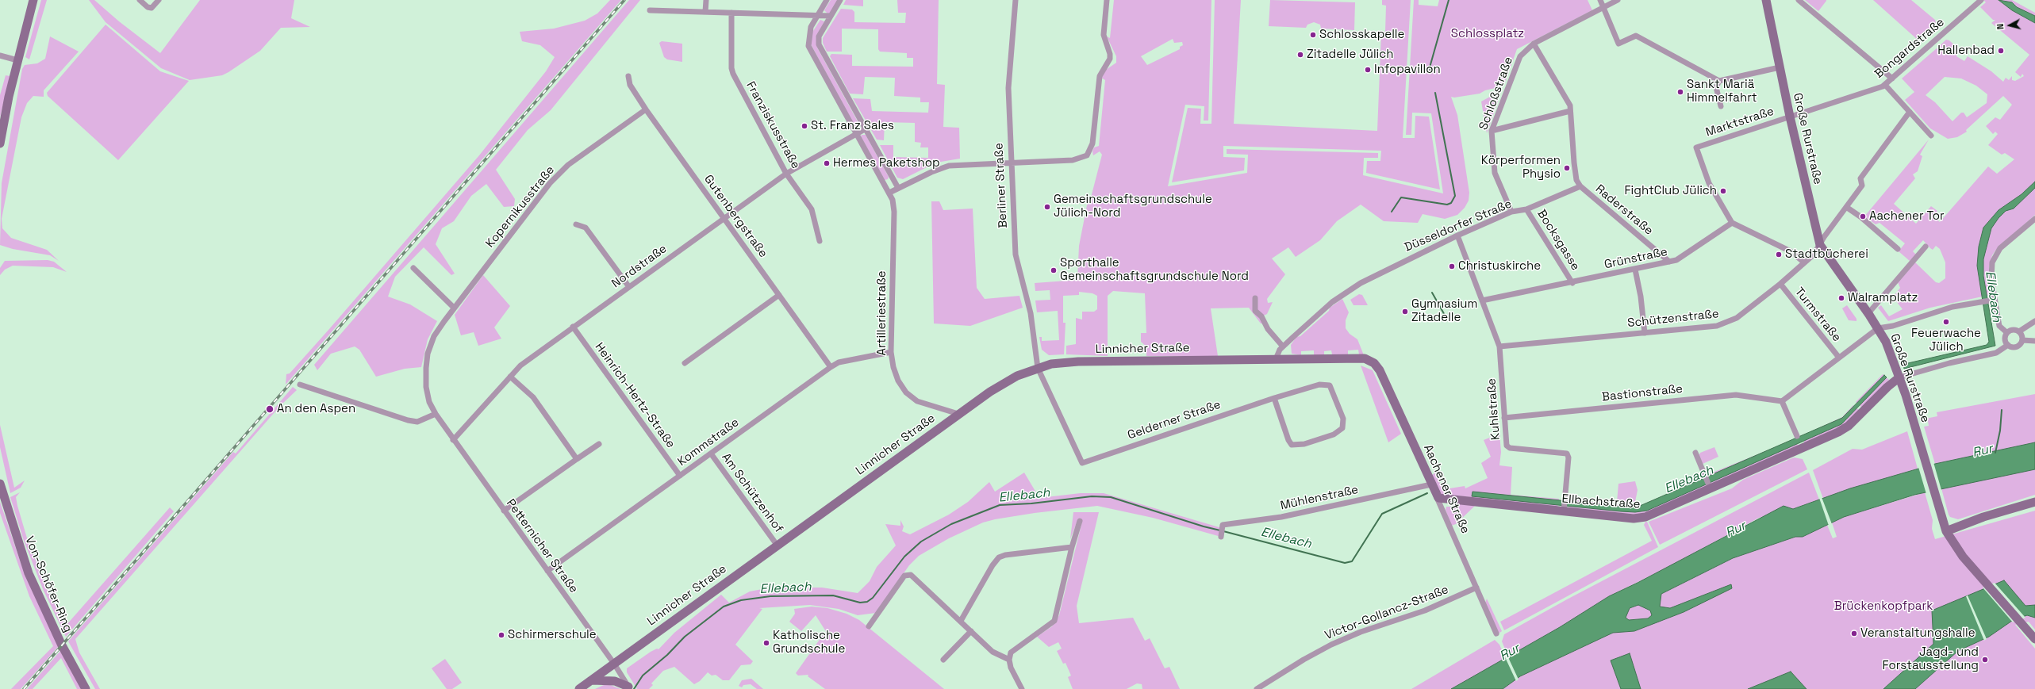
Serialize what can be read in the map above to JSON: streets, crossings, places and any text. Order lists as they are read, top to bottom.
{
  "streets": {
    "main road": [
      "Große Rurstraße",
      "Linnicher Straße",
      "Aachener Straße",
      "Ellbachstraße",
      "Von-Schöfer-Ring"
    ],
    "street": [
      "Bongardstraße",
      "Schloßstraße",
      "Marktstraße",
      "Franziskusstraße",
      "Berliner Straße",
      "Kopernikusstraße",
      "Raderstraße",
      "Gutenbergstraße",
      "Düsseldorfer Straße",
      "Bocksgasse",
      "Grünstraße",
      "Nordstraße",
      "Artilleriestraße",
      "Turmstraße",
      "Schützenstraße",
      "Bastionstraße",
      "Heinrich-Hertz-Straße",
      "Kuhlstraße",
      "Gelderner Straße",
      "Kommstraße",
      "Am Schützenhof",
      "Mühlenstraße",
      "Petternicher Straße",
      "Victor-Gollancz-Straße"
    ]
  },
  "crossings": [
    ["Bongardstraße", "Marktstraße"],
    ["Bongardstraße", "Große Rurstraße"],
    ["Schloßstraße", "Düsseldorfer Straße"],
    ["Marktstraße", "Große Rurstraße"],
    ["Marktstraße", "Grünstraße"],
    ["Franziskusstraße", "Nordstraße"],
    ["Große Rurstraße", "Schützenstraße"],
    ["Große Rurstraße", "Ellbachstraße"],
    ["Berliner Straße", "Linnicher Straße"],
    ["Berliner Straße", "Gelderner Straße"],
    ["Kopernikusstraße", "Gutenbergstraße"],
    ["Kopernikusstraße", "Nordstraße"],
    ["Kopernikusstraße", "Petternicher Straße"],
    ["Raderstraße", "Düsseldorfer Straße"],
    ["Raderstraße", "Grünstraße"],
    ["Gutenbergstraße", "Nordstraße"],
    ["Gutenbergstraße", "Kommstraße"],
    ["Düsseldorfer Straße", "Bocksgasse"],
    ["Düsseldorfer Straße", "Linnicher Straße"],
    ["Düsseldorfer Straße", "Kuhlstraße"],
    ["Bocksgasse", "Grünstraße"],
    ["Grünstraße", "Kuhlstraße"],
    ["Nordstraße", "Artilleriestraße"],
    ["Nordstraße", "Heinrich-Hertz-Straße"],
    ["Nordstraße", "Petternicher Straße"],
    ["Artilleriestraße", "Linnicher Straße"],
    ["Artilleriestraße", "Kommstraße"],
    ["Turmstraße", "Schützenstraße"],
    ["Schützenstraße", "Kuhlstraße"],
    ["Linnicher Straße", "Aachener Straße"],
    ["Linnicher Straße", "Am Schützenhof"],
    ["Linnicher Straße", "Petternicher Straße"],
    ["Bastionstraße", "Kuhlstraße"],
    ["Heinrich-Hertz-Straße", "Kommstraße"],
    ["Kuhlstraße", "Ellbachstraße"],
    ["Kommstraße", "Am Schützenhof"],
    ["Kommstraße", "Petternicher Straße"],
    ["Aachener Straße", "Mühlenstraße"],
    ["Aachener Straße", "Ellbachstraße"],
    ["Aachener Straße", "Victor-Gollancz-Straße"]
  ],
  "water": ["Ellebach", "Rur"],
  "parks": ["Schlossplatz", "Brückenkopfpark"],
  "places": [
    "Schlosskapelle",
    "Hallenbad",
    "Zitadelle Jülich",
    "Infopavillon",
    "Sankt Mariä Himmelfahrt",
    "St. Franz Sales",
    "Hermes Paketshop",
    "Körperformen Physio",
    "FightClub Jülich",
    "Gemeinschaftsgrundschule Jülich-Nord",
    "Aachener Tor",
    "Stadtbücherei",
    "Christuskirche",
    "Sporthalle Gemeinschaftsgrundschule Nord",
    "Walramplatz",
    "Gymnasium Zitadelle",
    "Feuerwache Jülich",
    "An den Aspen",
    "Veranstaltungshalle",
    "Schirmerschule",
    "Katholische Grundschule",
    "Jagd- und Forstausstellung"
  ],
  "north": "left"
}
